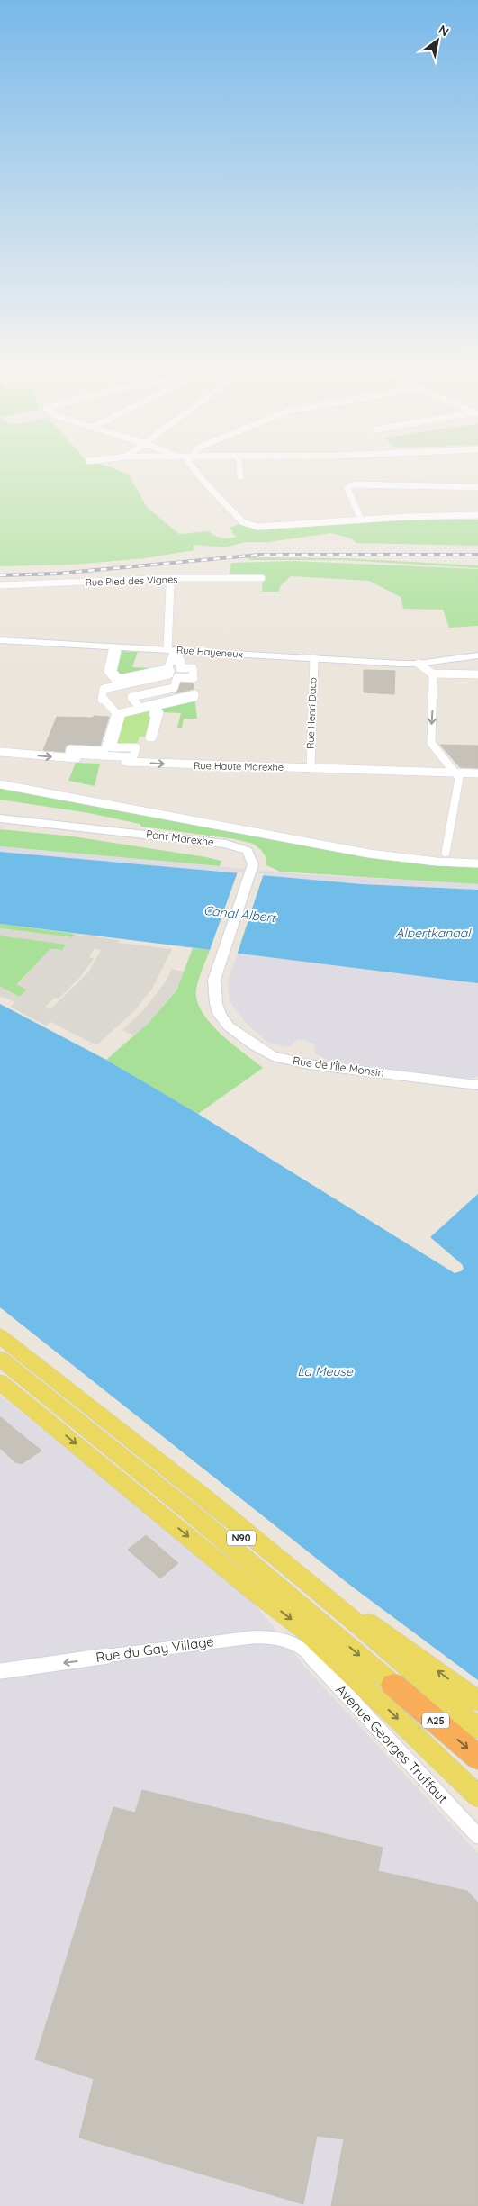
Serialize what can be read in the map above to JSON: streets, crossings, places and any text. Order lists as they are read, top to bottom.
{
  "streets": {
    "highway": ["A25"],
    "main road": ["N90"],
    "street": [
      "Rue Pied des Vignes",
      "Rue Hayeneux",
      "Rue Henri Daco",
      "Rue Haute Marexhe",
      "Pont Marexhe",
      "Rue de l'Île Monsin",
      "Rue du Gay Village",
      "Avenue Georges Truffaut"
    ]
  },
  "crossings": [
    ["Rue Hayeneux", "Rue Henri Daco"],
    ["Rue Henri Daco", "Rue Haute Marexhe"],
    ["Pont Marexhe", "Rue de l'Île Monsin"],
    ["N90", "A25"],
    ["Rue du Gay Village", "Avenue Georges Truffaut"]
  ],
  "one_way": ["Rue du Gay Village"],
  "water": ["Canal Albert", "Albertkanaal", "La Meuse"],
  "north": "top right"
}
